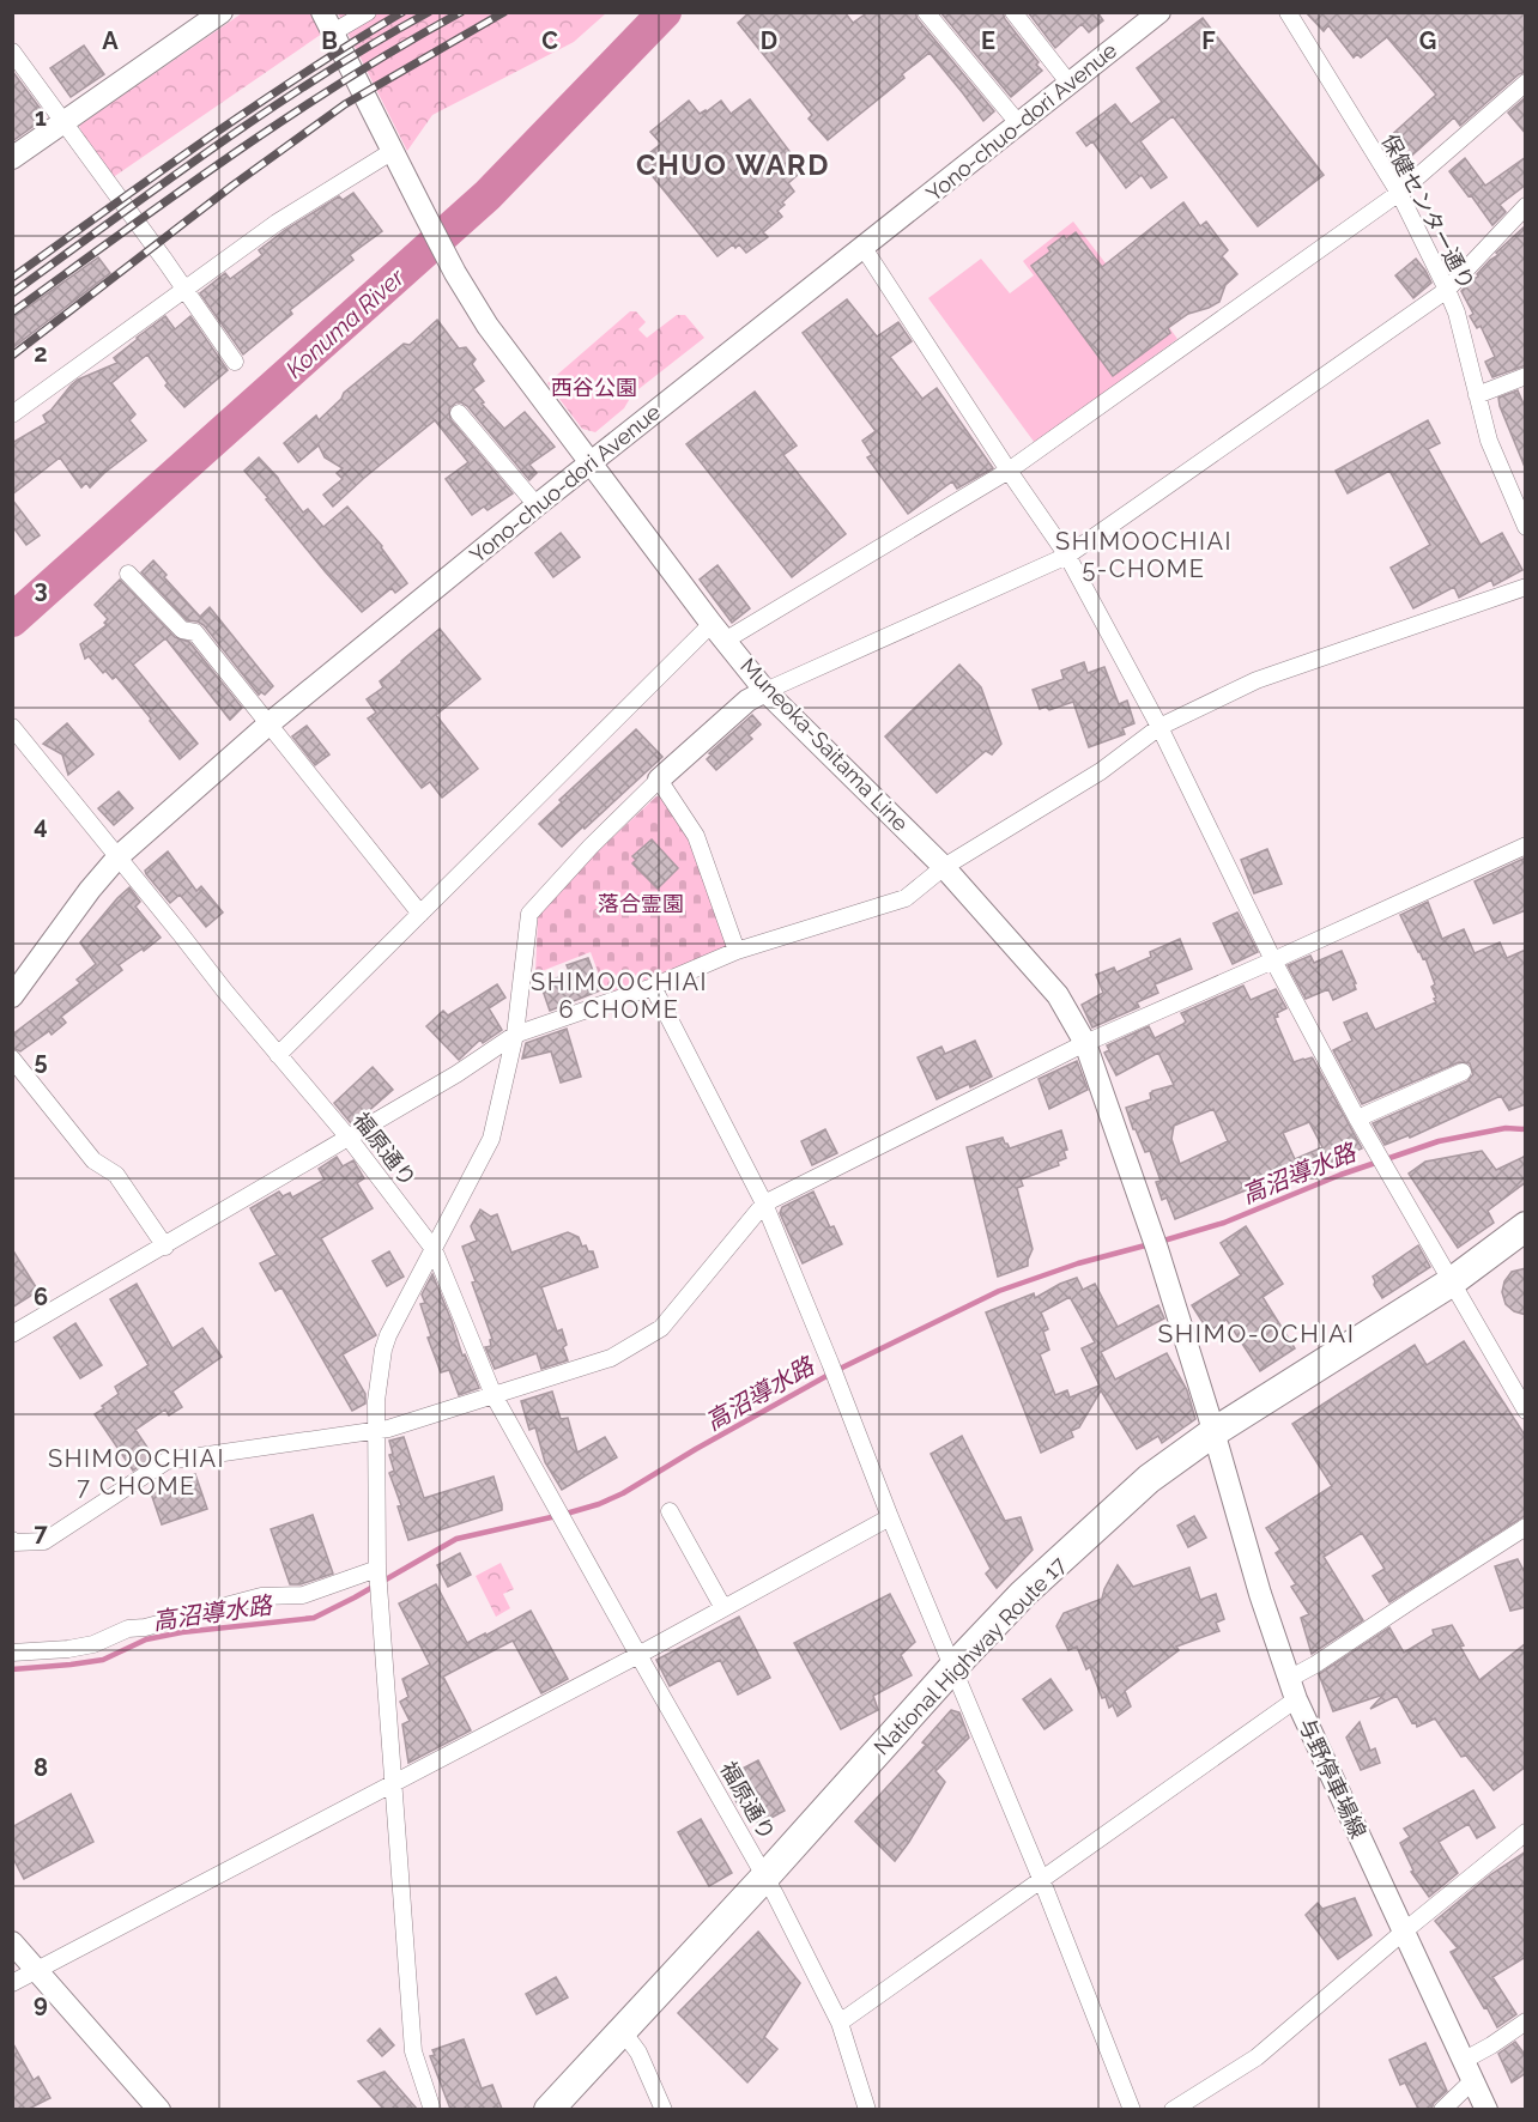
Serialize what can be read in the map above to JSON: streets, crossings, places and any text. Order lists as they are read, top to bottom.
{
  "streets": {
    "highway": ["National Highway Route 17"],
    "main road": ["Yono-chuo-dori Avenue", "Muneoka-Saitama Line", "与野停車場線"],
    "street": ["保健センター通り", "福原通り"]
  },
  "crossings": [
    ["Yono-chuo-dori Avenue", "Muneoka-Saitama Line"],
    ["Yono-chuo-dori Avenue", "福原通り"],
    ["Muneoka-Saitama Line", "National Highway Route 17"],
    ["Muneoka-Saitama Line", "与野停車場線"],
    ["福原通り", "National Highway Route 17"],
    ["National Highway Route 17", "与野停車場線"]
  ],
  "districts": [
    "CHUO WARD",
    "SHIMOOCHIAI 5-CHOME",
    "SHIMOOCHIAI 6 CHOME",
    "SHIMO-OCHIAI",
    "SHIMOOCHIAI 7 CHOME"
  ],
  "water": ["Konuma River", "高沼導水路"],
  "parks": ["西谷公園", "落合霊園"],
  "grid": {
    "columns": [
      "A",
      "B",
      "C",
      "D",
      "E",
      "F",
      "G"
    ],
    "rows": [
      "1",
      "2",
      "3",
      "4",
      "5",
      "6",
      "7",
      "8",
      "9"
    ]
  }
}
